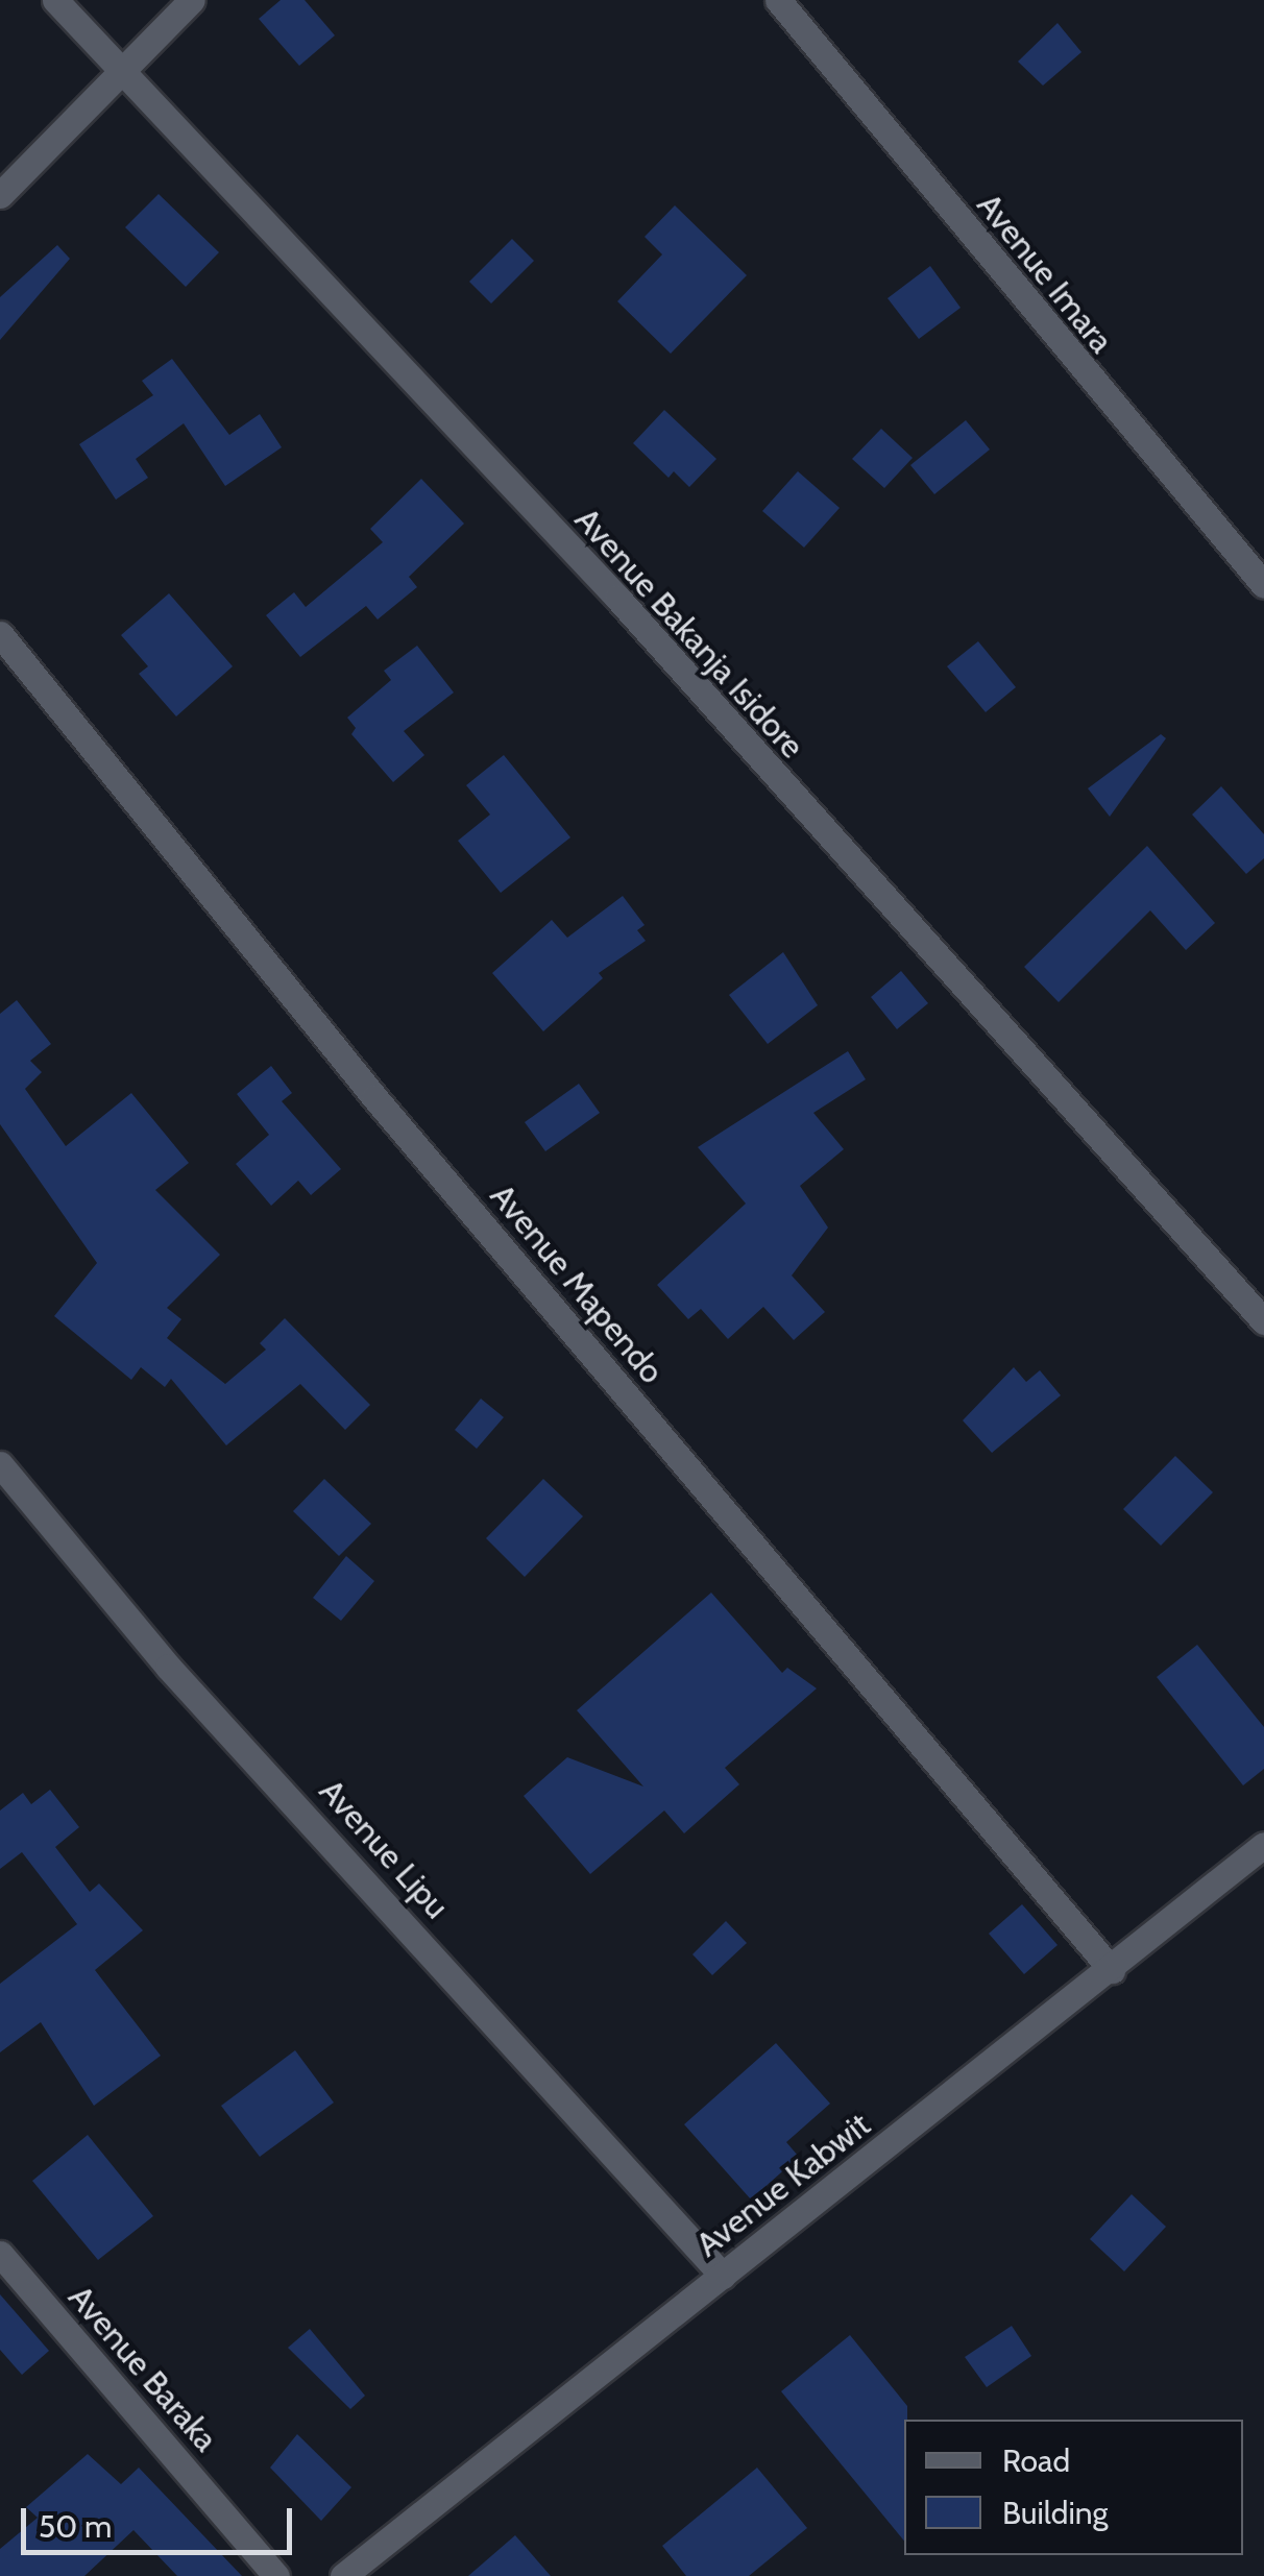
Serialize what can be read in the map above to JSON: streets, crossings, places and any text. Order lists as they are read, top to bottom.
{
  "streets": {
    "street": [
      "Avenue Imara",
      "Avenue Bakanja Isidore",
      "Avenue Mapendo",
      "Avenue Lipu",
      "Avenue Kabwit",
      "Avenue Baraka"
    ]
  },
  "crossings": [
    ["Avenue Mapendo", "Avenue Kabwit"],
    ["Avenue Lipu", "Avenue Kabwit"]
  ],
  "legend": ["Road", "Building"],
  "scale_bar": "50 m"
}
